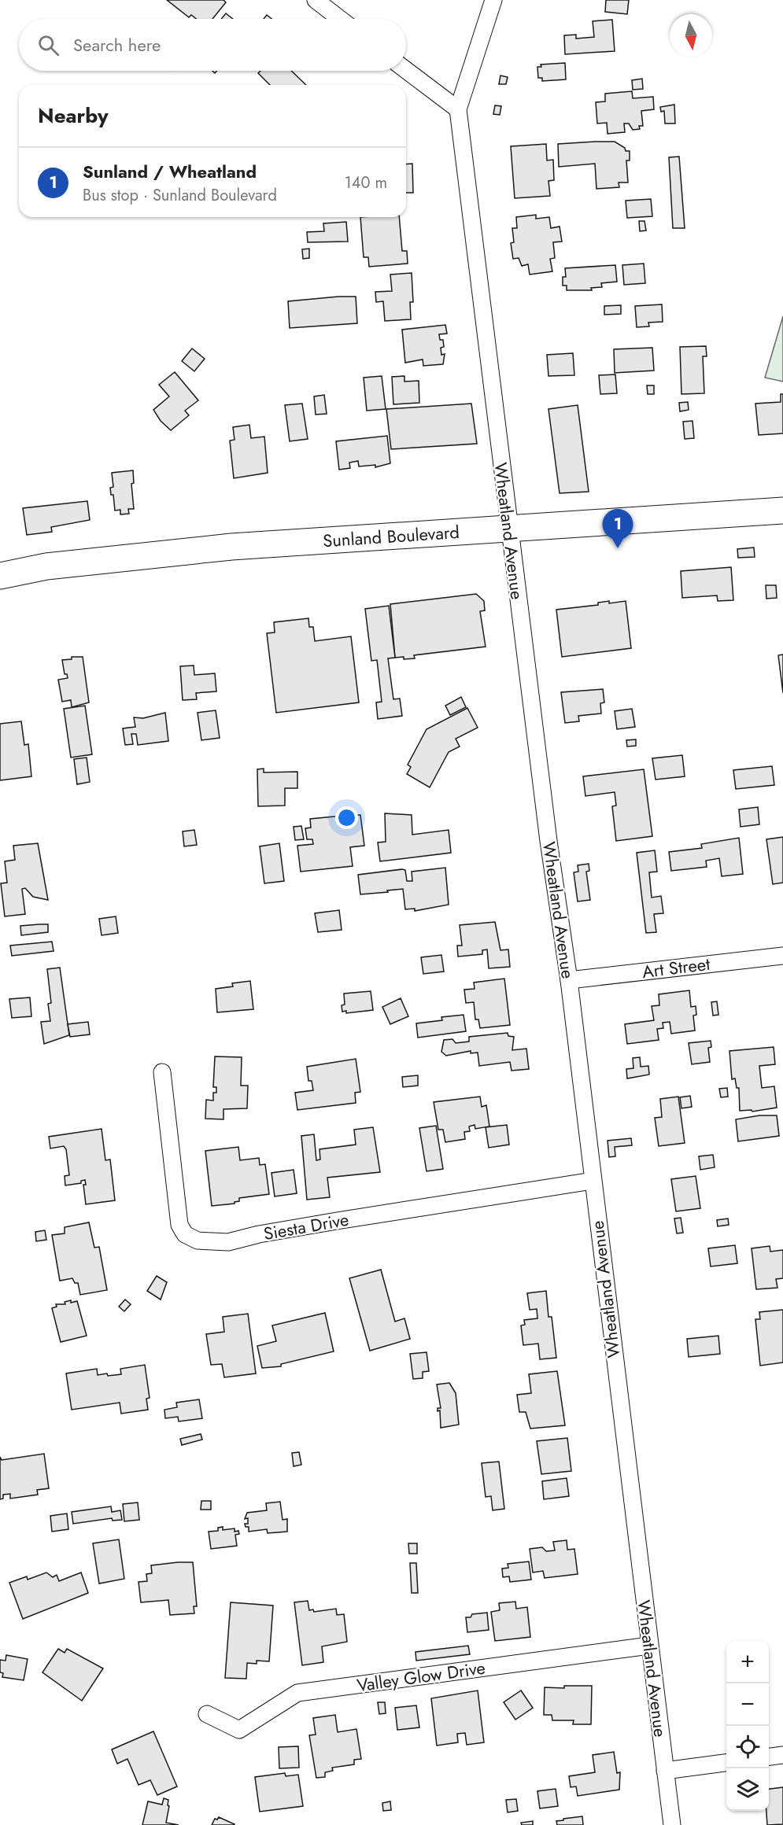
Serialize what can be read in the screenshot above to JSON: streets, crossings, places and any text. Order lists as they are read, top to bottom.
{
  "streets": {
    "main road": ["Sunland Boulevard"],
    "street": [
      "Wheatland Avenue",
      "Art Street",
      "Siesta Drive",
      "Valley Glow Drive"
    ]
  },
  "crossings": [
    ["Wheatland Avenue", "Sunland Boulevard"],
    ["Wheatland Avenue", "Art Street"],
    ["Wheatland Avenue", "Siesta Drive"],
    ["Wheatland Avenue", "Valley Glow Drive"]
  ],
  "north": "bottom",
  "page": {
    "search": "Search here",
    "heading": "Nearby",
    "list": [
      {
        "mark": "1",
        "name": "Sunland / Wheatland",
        "note": "Bus stop · Sunland Boulevard",
        "value": "140 m"
      }
    ],
    "pins": "1",
    "map_buttons": ["+", "−"]
  }
}
